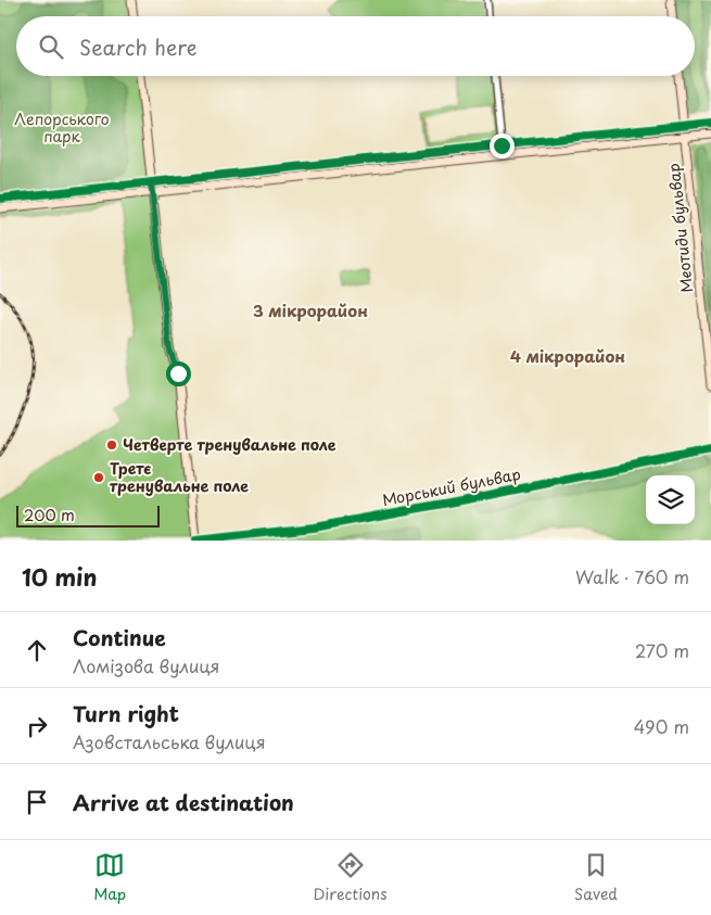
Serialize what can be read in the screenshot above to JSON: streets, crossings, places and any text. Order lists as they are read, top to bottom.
{
  "streets": {
    "street": ["Меотиди бульвар", "Морський бульвар"]
  },
  "districts": ["3 мікрорайон", "4 мікрорайон"],
  "parks": ["Лепорського парк"],
  "places": ["Четверте тренувальне поле", "Третє тренувальне поле"],
  "scale_bar": "200 m",
  "page": {
    "search": "Search here",
    "scale": "200 m",
    "heading": ["10 min", "Walk · 760 m"],
    "list": [
      ["Continue", "Ломізова вулиця", "270 m"],
      ["Turn right", "Азовстальська вулиця", "490 m"],
      "Arrive at destination"
    ],
    "nav": ["Map", "Directions", "Saved"]
  }
}
